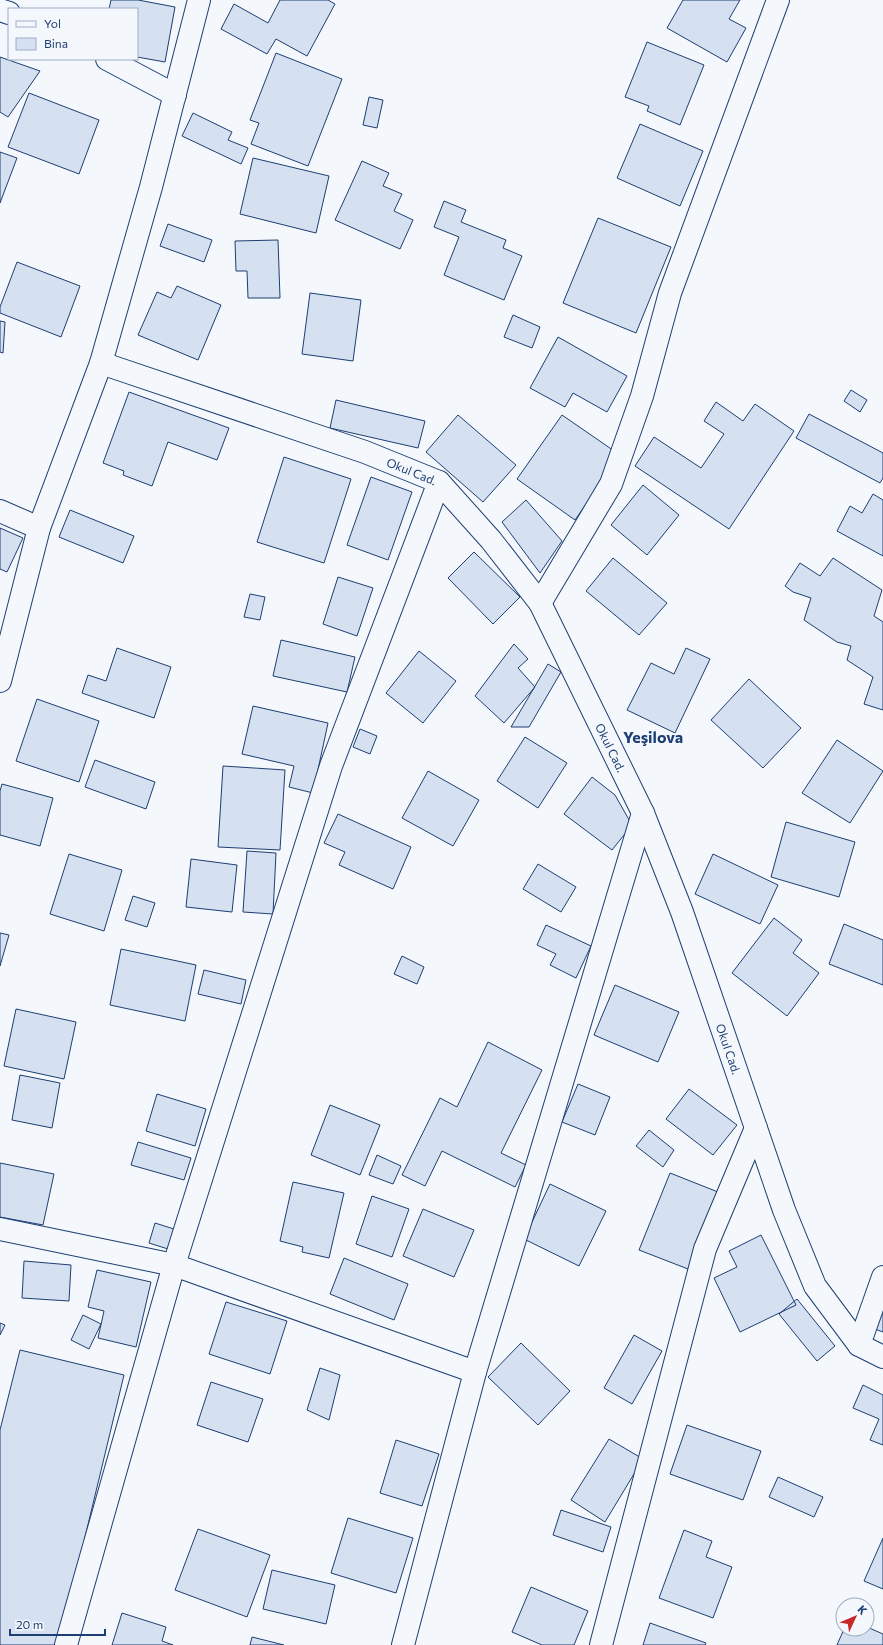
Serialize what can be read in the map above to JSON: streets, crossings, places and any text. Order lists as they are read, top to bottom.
{
  "streets": {
    "street": ["Okul Cad."]
  },
  "districts": ["Yeşilova"],
  "legend": ["Yol", "Bina"],
  "scale_bar": "20 m",
  "north": "top right"
}
